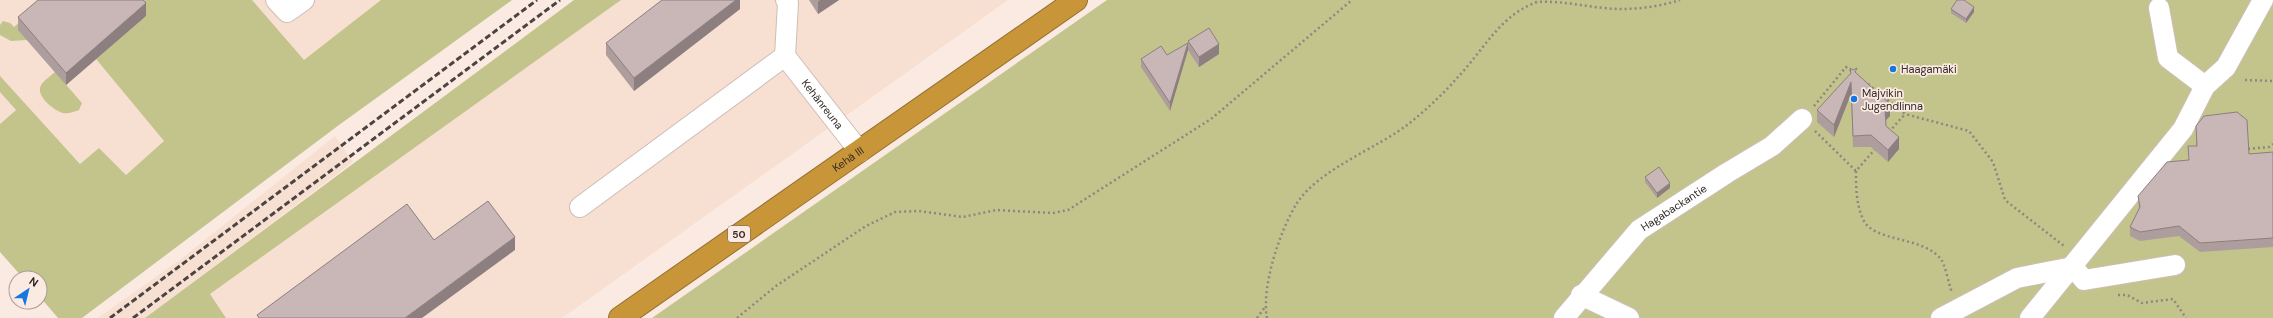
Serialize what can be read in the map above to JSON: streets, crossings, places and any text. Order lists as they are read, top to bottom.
{
  "streets": {
    "highway": ["Kehä III", "50"],
    "street": ["Kehänreuna", "Hagabackantie"]
  },
  "crossings": [
    ["Kehänreuna", "Kehä III"]
  ],
  "places": ["Haagamäki", "Majvikin Jugendlinna"],
  "north": "top right"
}
